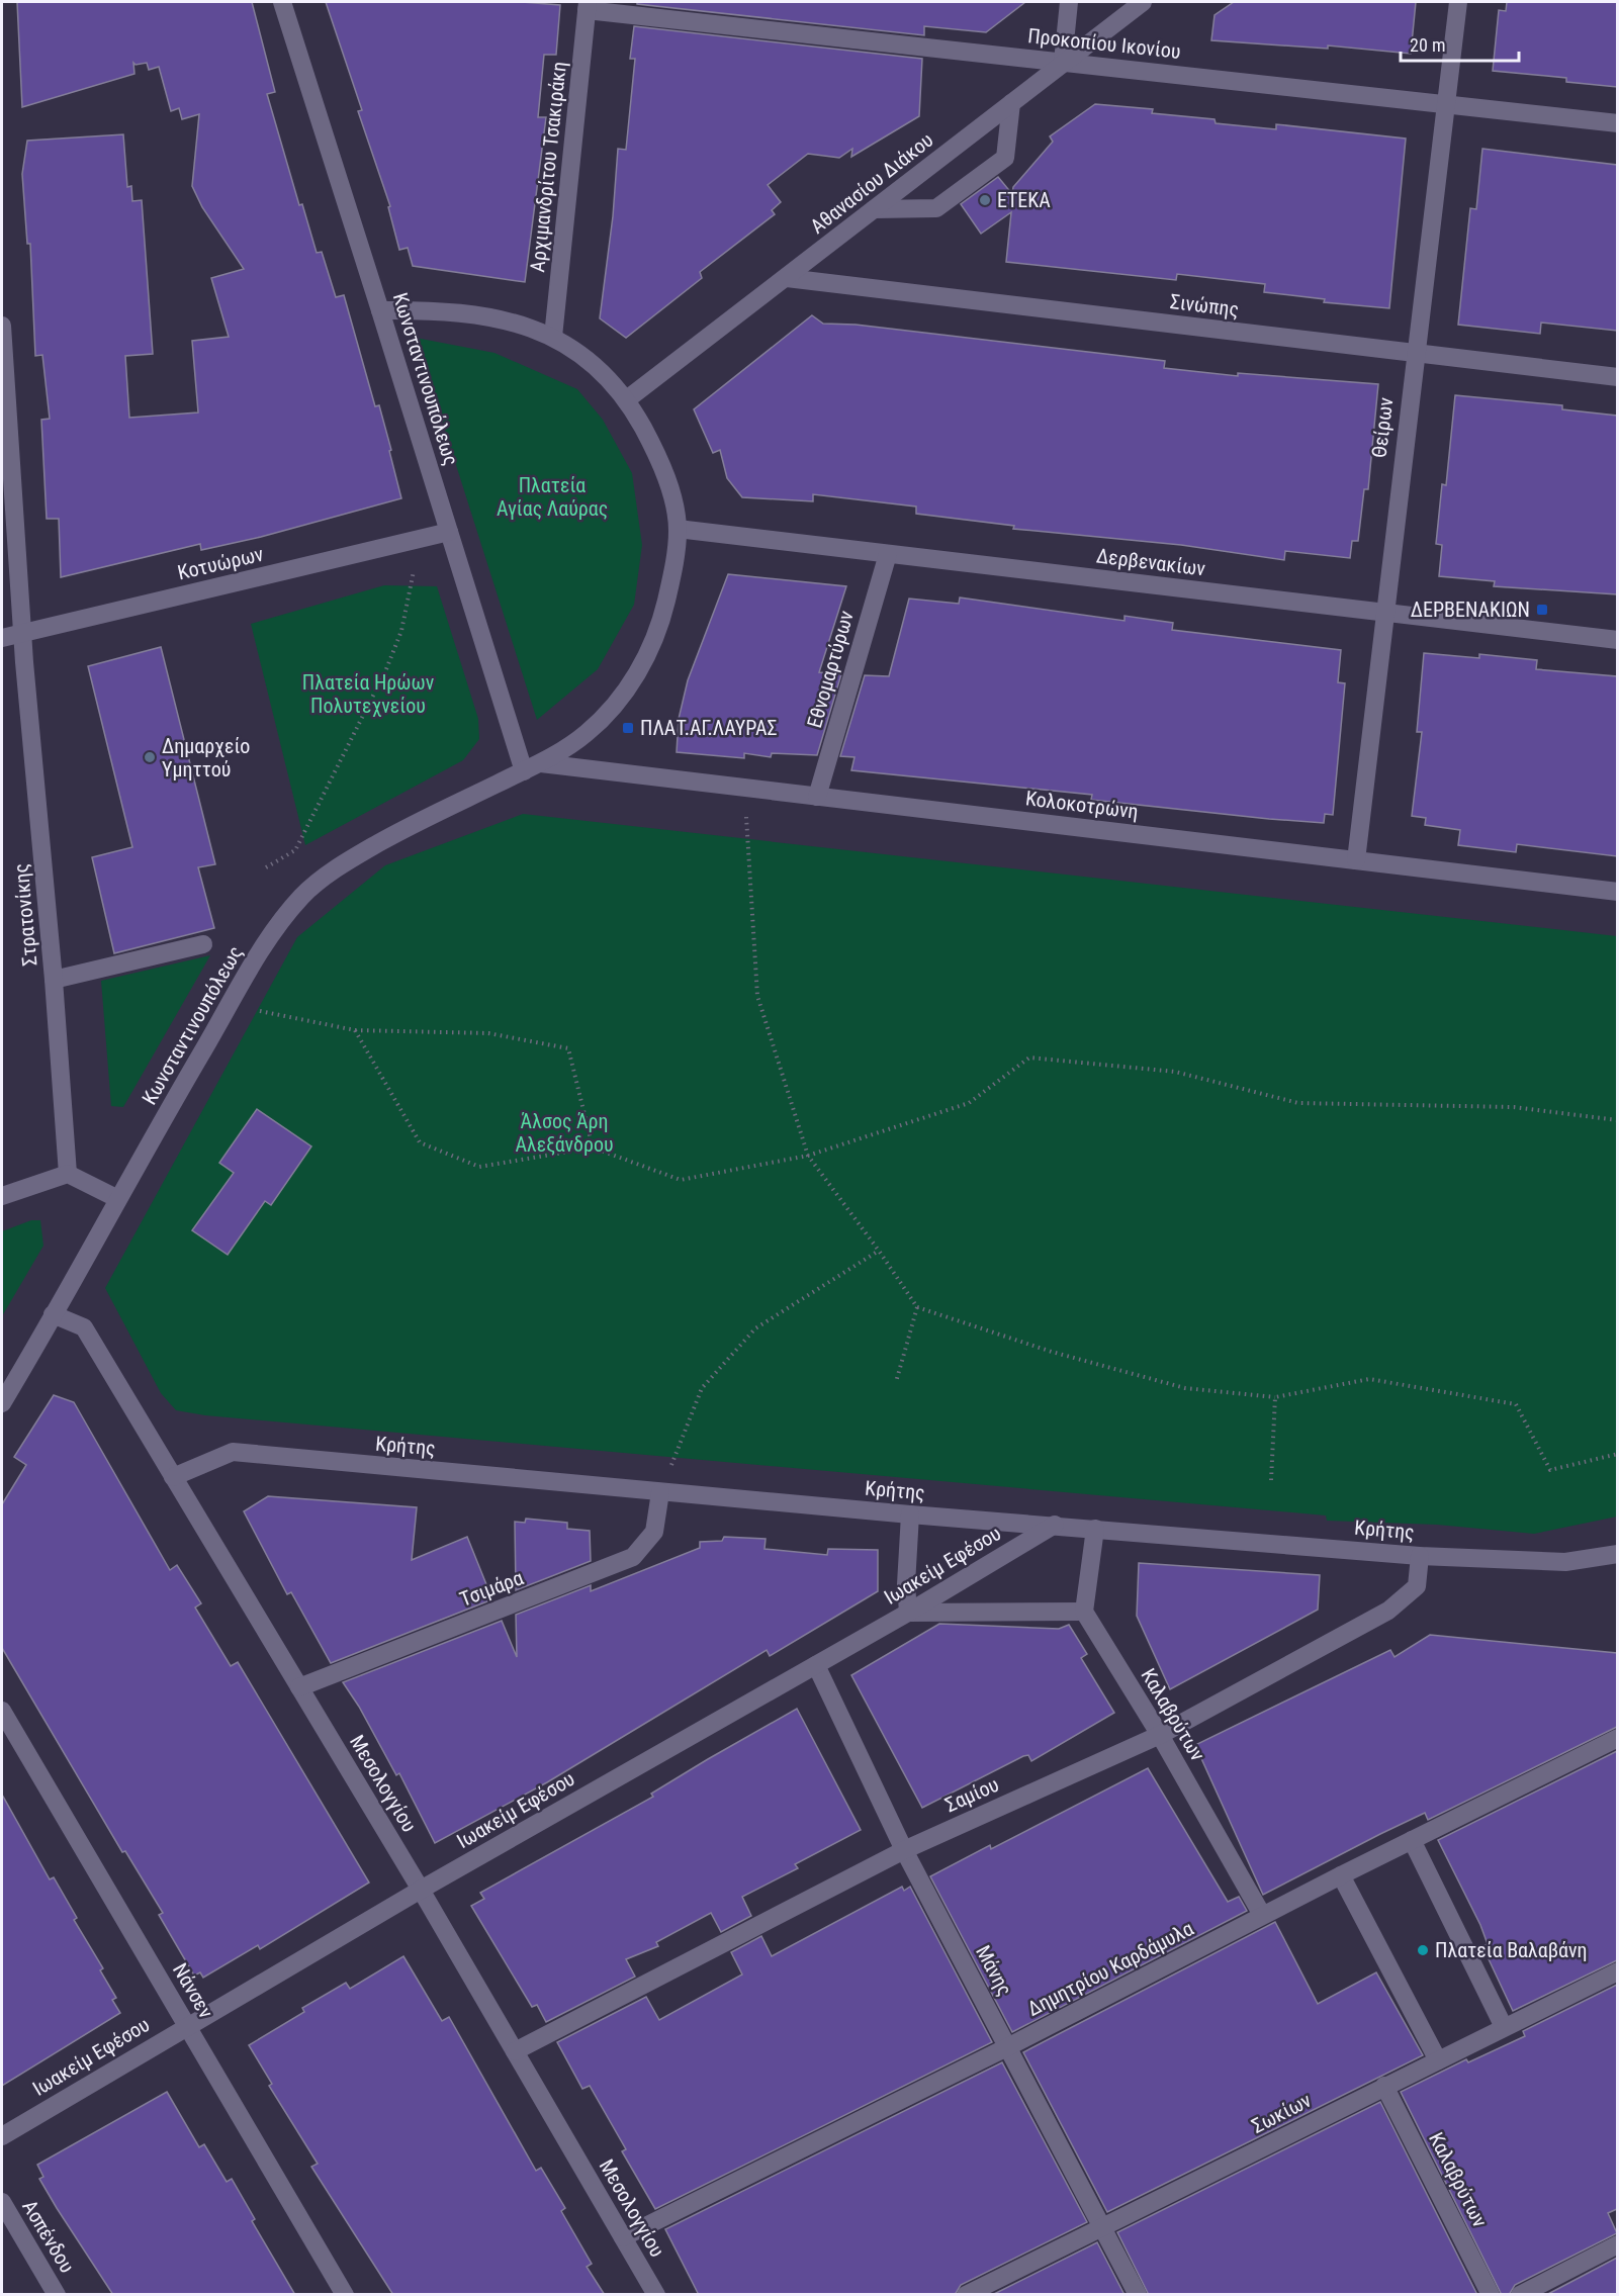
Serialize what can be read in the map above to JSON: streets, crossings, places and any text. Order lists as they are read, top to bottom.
{
  "streets": {
    "street": [
      "Προκοπίου Ικονίου",
      "Αρχιμανδρίτου Τσακιράκη",
      "Αθανασίου Διάκου",
      "Σινώπης",
      "Κωνσταντινουπόλεως",
      "Θείρων",
      "Δερβενακίων",
      "Κοτυώρων",
      "Εθνομαρτύρων",
      "Κολοκοτρώνη",
      "Στρατονίκης",
      "Κρήτης",
      "Ιωακείμ Εφέσου",
      "Τσιμάρα",
      "Καλαβρύτων",
      "Μεσολογγίου",
      "Σαμίου",
      "Δημητρίου Καρδάμυλα",
      "Μάνης",
      "Νάνσεν",
      "Σωκίων",
      "Ασπένδου"
    ]
  },
  "crossings": [
    ["Προκοπίου Ικονίου", "Αρχιμανδρίτου Τσακιράκη"],
    ["Προκοπίου Ικονίου", "Αθανασίου Διάκου"],
    ["Προκοπίου Ικονίου", "Θείρων"],
    ["Αθανασίου Διάκου", "Σινώπης"],
    ["Σινώπης", "Θείρων"],
    ["Κωνσταντινουπόλεως", "Κοτυώρων"],
    ["Κωνσταντινουπόλεως", "Κολοκοτρώνη"],
    ["Κωνσταντινουπόλεως", "Μεσολογγίου"],
    ["Θείρων", "Δερβενακίων"],
    ["Θείρων", "Κολοκοτρώνη"],
    ["Δερβενακίων", "Εθνομαρτύρων"],
    ["Κοτυώρων", "Στρατονίκης"],
    ["Εθνομαρτύρων", "Κολοκοτρώνη"],
    ["Κρήτης", "Ιωακείμ Εφέσου"],
    ["Κρήτης", "Τσιμάρα"],
    ["Κρήτης", "Μεσολογγίου"],
    ["Κρήτης", "Σαμίου"],
    ["Ιωακείμ Εφέσου", "Μεσολογγίου"],
    ["Ιωακείμ Εφέσου", "Μάνης"],
    ["Ιωακείμ Εφέσου", "Νάνσεν"],
    ["Τσιμάρα", "Μεσολογγίου"],
    ["Καλαβρύτων", "Σαμίου"],
    ["Καλαβρύτων", "Δημητρίου Καρδάμυλα"],
    ["Καλαβρύτων", "Σωκίων"],
    ["Μεσολογγίου", "Σαμίου"],
    ["Μεσολογγίου", "Δημητρίου Καρδάμυλα"],
    ["Σαμίου", "Μάνης"],
    ["Δημητρίου Καρδάμυλα", "Μάνης"],
    ["Μάνης", "Σωκίων"]
  ],
  "parks": ["Πλατεία Αγίας Λαύρας", "Πλατεία Ηρώων Πολυτεχνείου", "Άλσος Άρη Αλεξάνδρου"],
  "places": {
    "other": ["ΕΤΕΚΑ", "Δημαρχείο Υμηττού", "Πλατεία Βαλαβάνη"],
    "transit": ["ΔΕΡΒΕΝΑΚΙΩΝ", "ΠΛΑΤ.ΑΓ.ΛΑΥΡΑΣ"]
  },
  "scale_bar": "20 m"
}
